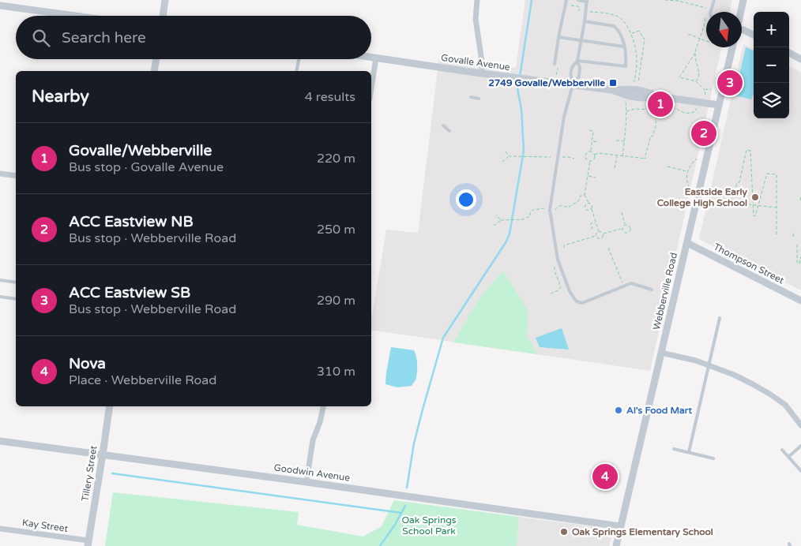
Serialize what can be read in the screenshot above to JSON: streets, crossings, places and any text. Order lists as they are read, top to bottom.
{
  "streets": {
    "street": [
      "Govalle Avenue",
      "Thompson Street",
      "Webberville Road",
      "Goodwin Avenue",
      "Tillery Street",
      "Kay Street"
    ]
  },
  "crossings": [
    ["Govalle Avenue", "Webberville Road"],
    ["Thompson Street", "Webberville Road"],
    ["Webberville Road", "Goodwin Avenue"],
    ["Goodwin Avenue", "Tillery Street"],
    ["Tillery Street", "Kay Street"]
  ],
  "parks": ["Oak Springs School Park"],
  "places": {
    "transit": ["2749 Govalle/Webberville"],
    "other": ["Eastside Early College High School", "Al’s Food Mart", "Oak Springs Elementary School"]
  },
  "north": "bottom",
  "page": {
    "map_buttons": ["+", "−"],
    "search": "Search here",
    "pins": [
      "3",
      "1",
      "2",
      "4"
    ],
    "heading": ["Nearby", "4 results"],
    "list": [
      {
        "mark": "1",
        "name": "Govalle/Webberville",
        "note": "Bus stop · Govalle Avenue",
        "value": "220 m"
      },
      {
        "mark": "2",
        "name": "ACC Eastview NB",
        "note": "Bus stop · Webberville Road",
        "value": "250 m"
      },
      {
        "mark": "3",
        "name": "ACC Eastview SB",
        "note": "Bus stop · Webberville Road",
        "value": "290 m"
      },
      {
        "mark": "4",
        "name": "Nova",
        "note": "Place · Webberville Road",
        "value": "310 m"
      }
    ]
  }
}
